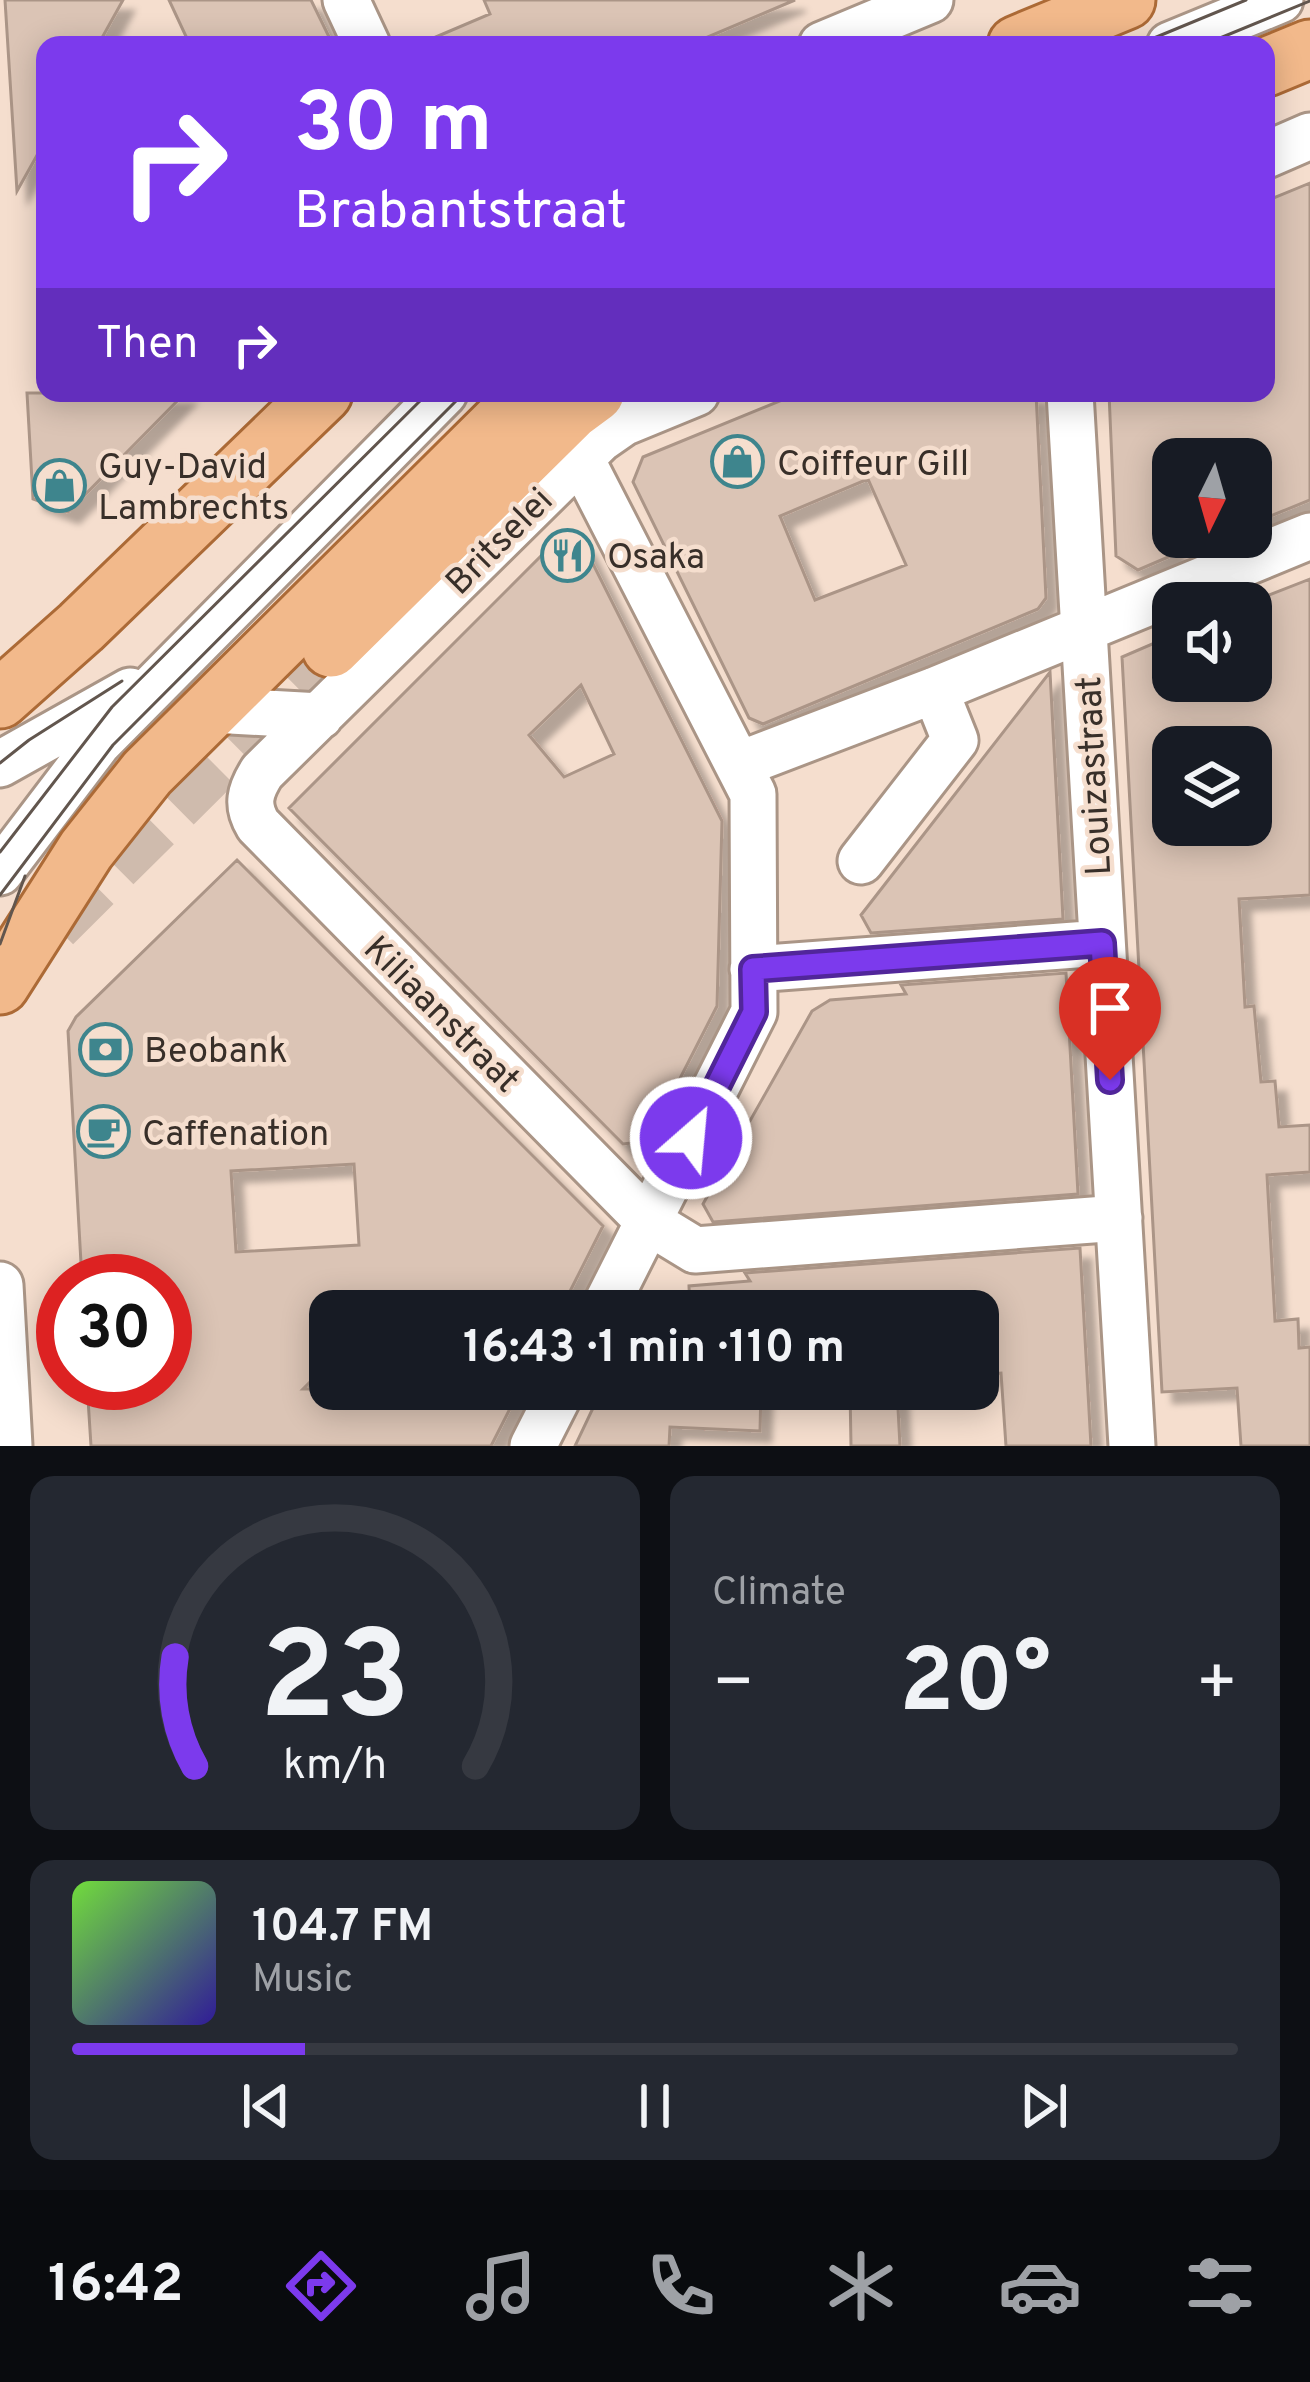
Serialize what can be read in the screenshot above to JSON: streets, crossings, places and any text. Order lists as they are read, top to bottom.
{
  "streets": {
    "street": ["Britselei", "Louizastraat", "Kiliaanstraat"]
  },
  "crossings": [
    ["Britselei", "Kiliaanstraat"],
    ["Louizastraat", "Kiliaanstraat"]
  ],
  "places": {
    "shop": ["Coiffeur Gill", "Guy-David Lambrechts"],
    "restaurant": ["Osaka"],
    "bank": ["Beobank"],
    "cafe": ["Caffenation"]
  },
  "north": "bottom",
  "page": {
    "turn": ["30 m", "Brabantstraat"],
    "then": "Then",
    "limit": "30",
    "trip": "16:43 · 1 min · 110 m",
    "tile": "Climate",
    "heat": ["−", "20°", "+"],
    "song": ["104.7 FM", "Music"],
    "tabs": "16:42",
    "gauge": ["23", "km/h"]
  }
}
